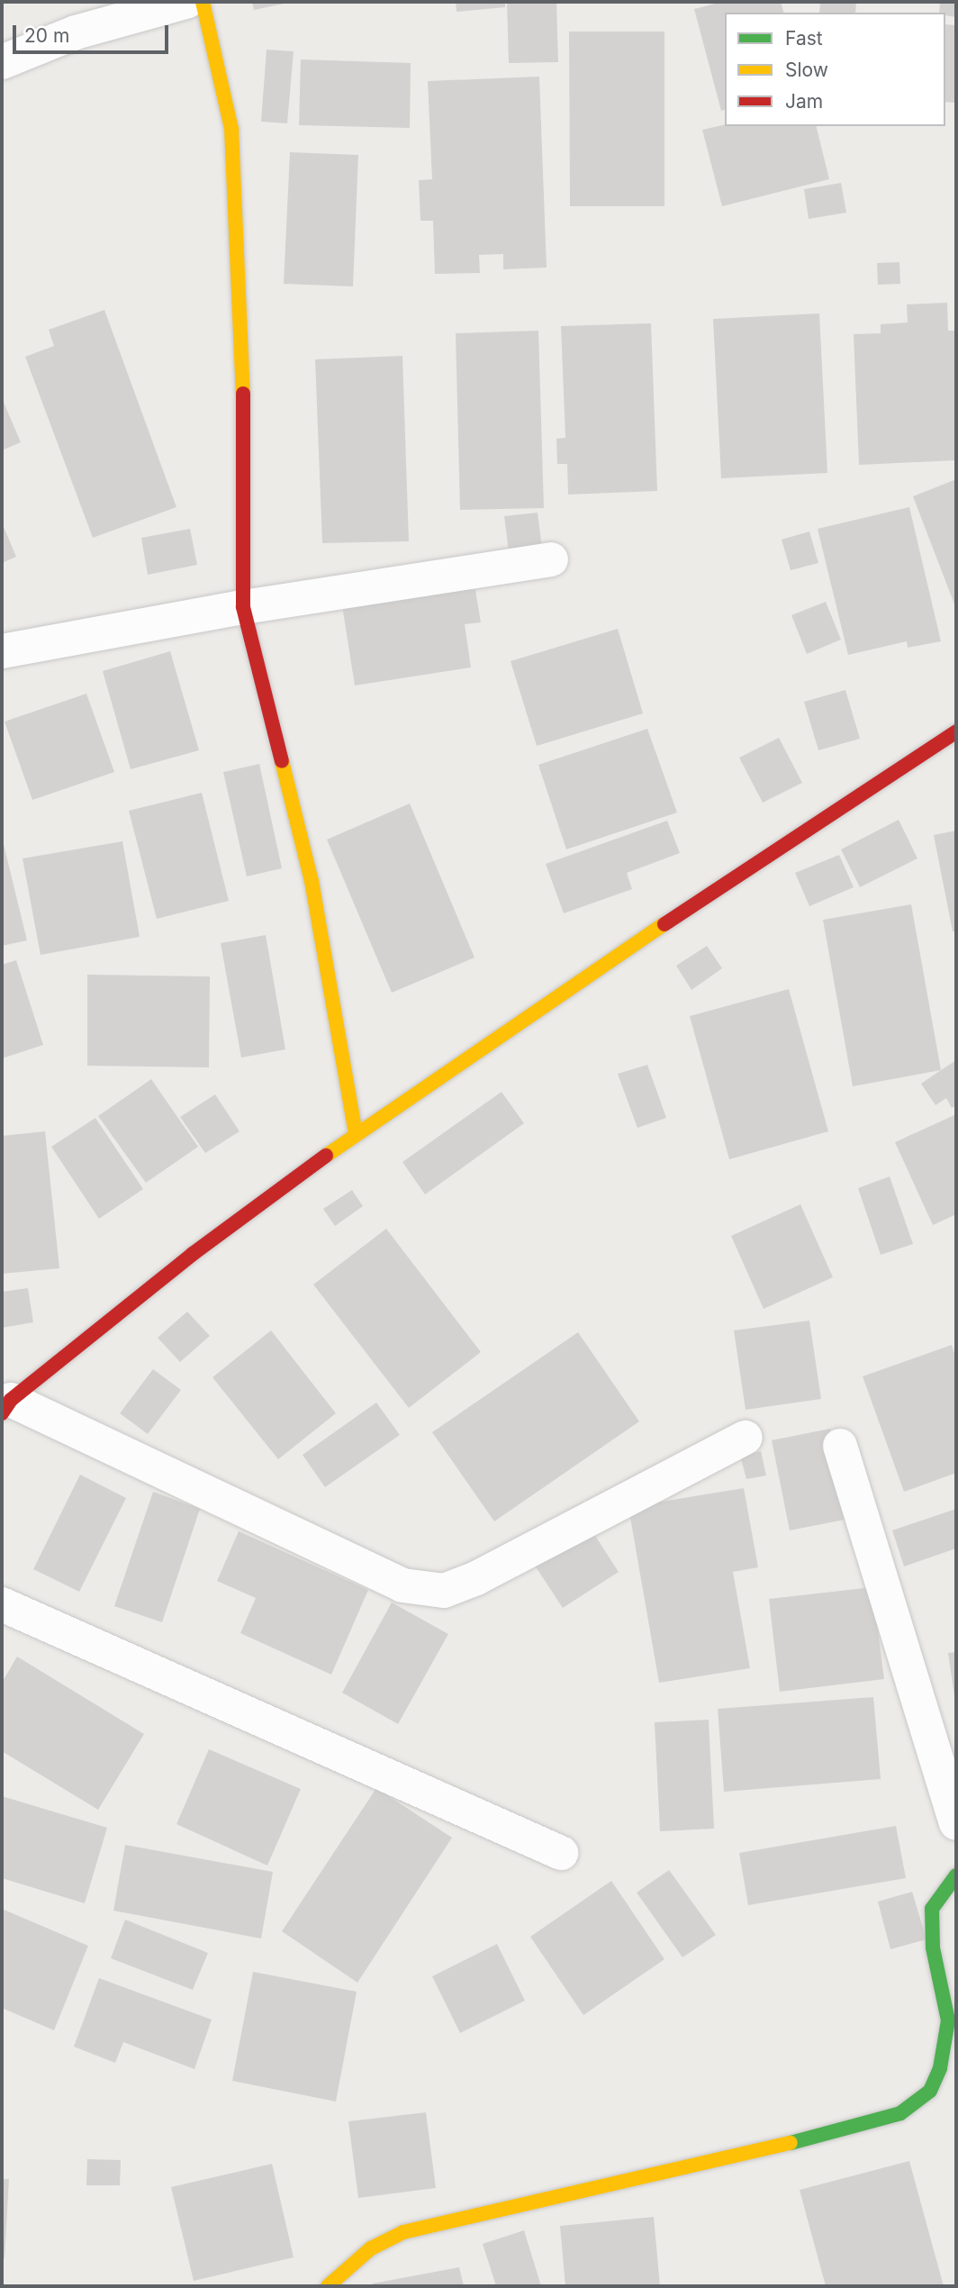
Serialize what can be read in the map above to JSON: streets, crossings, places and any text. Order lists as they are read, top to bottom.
{
  "legend": ["Fast", "Slow", "Jam"],
  "scale_bar": "20 m"
}
